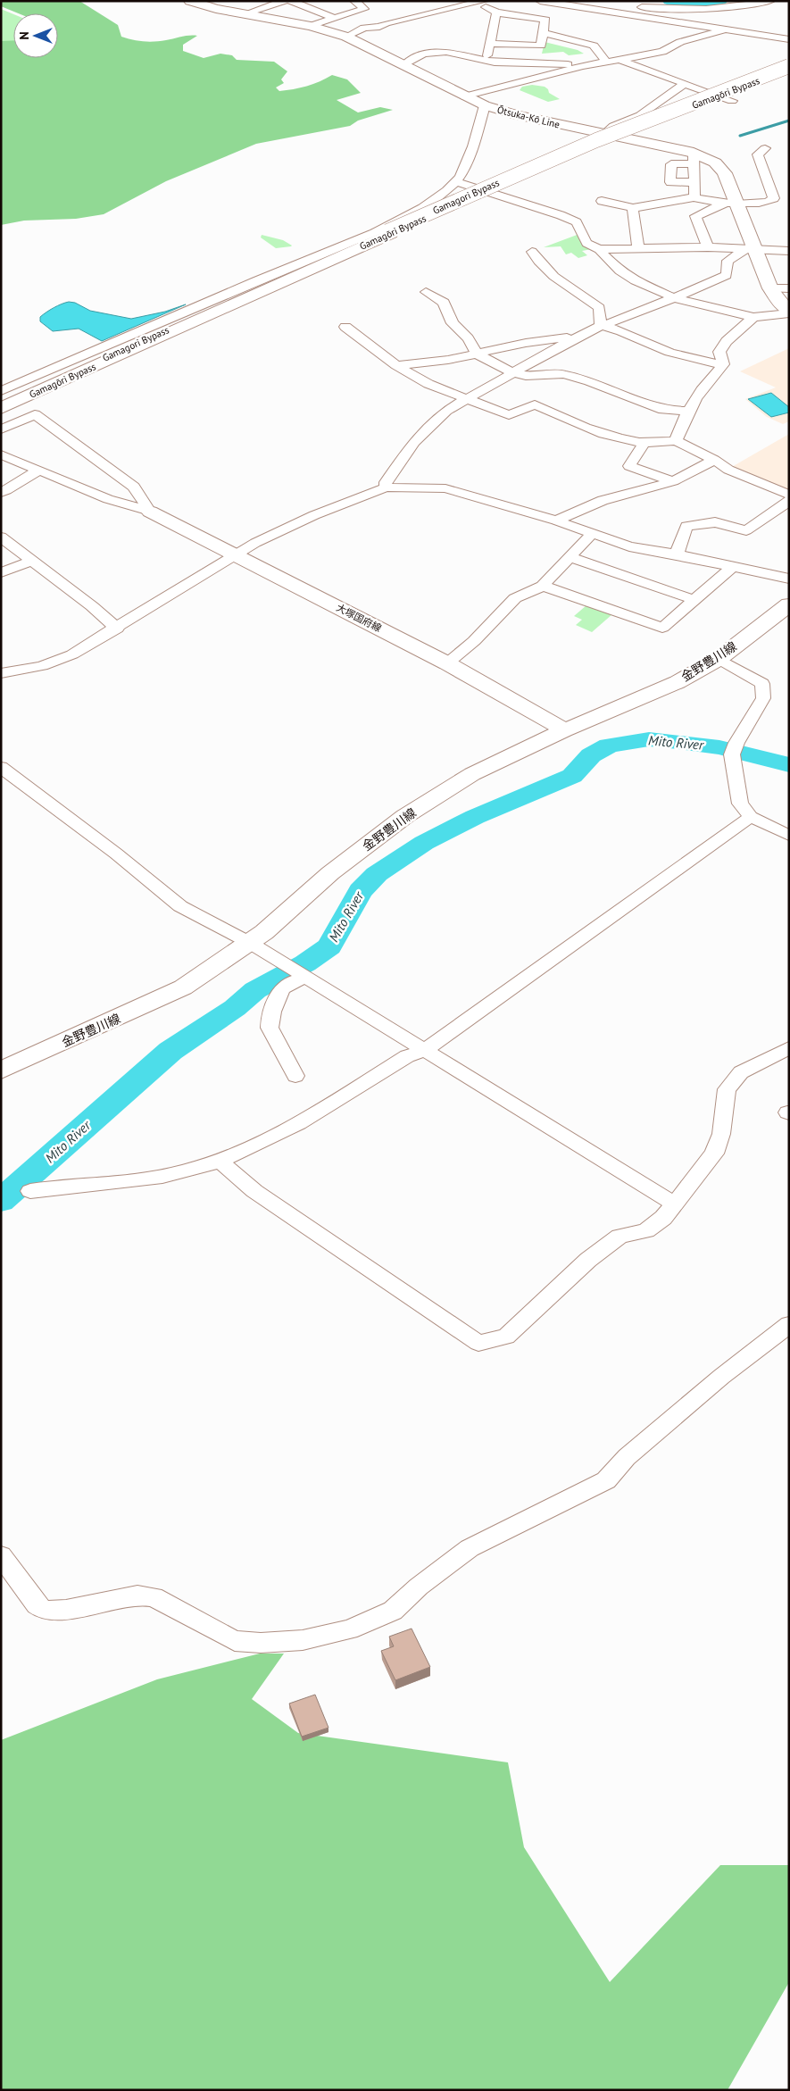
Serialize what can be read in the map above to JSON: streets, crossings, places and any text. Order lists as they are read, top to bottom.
{
  "streets": {
    "main road": [
      "Gamagōri Bypass",
      "Ōtsuka-Kō Line",
      "Gamagori Bypass",
      "大塚国府線",
      "金野豊川線"
    ]
  },
  "crossings": [
    ["Gamagōri Bypass", "Gamagori Bypass"],
    ["大塚国府線", "金野豊川線"]
  ],
  "water": ["Mito River"],
  "north": "left"
}
